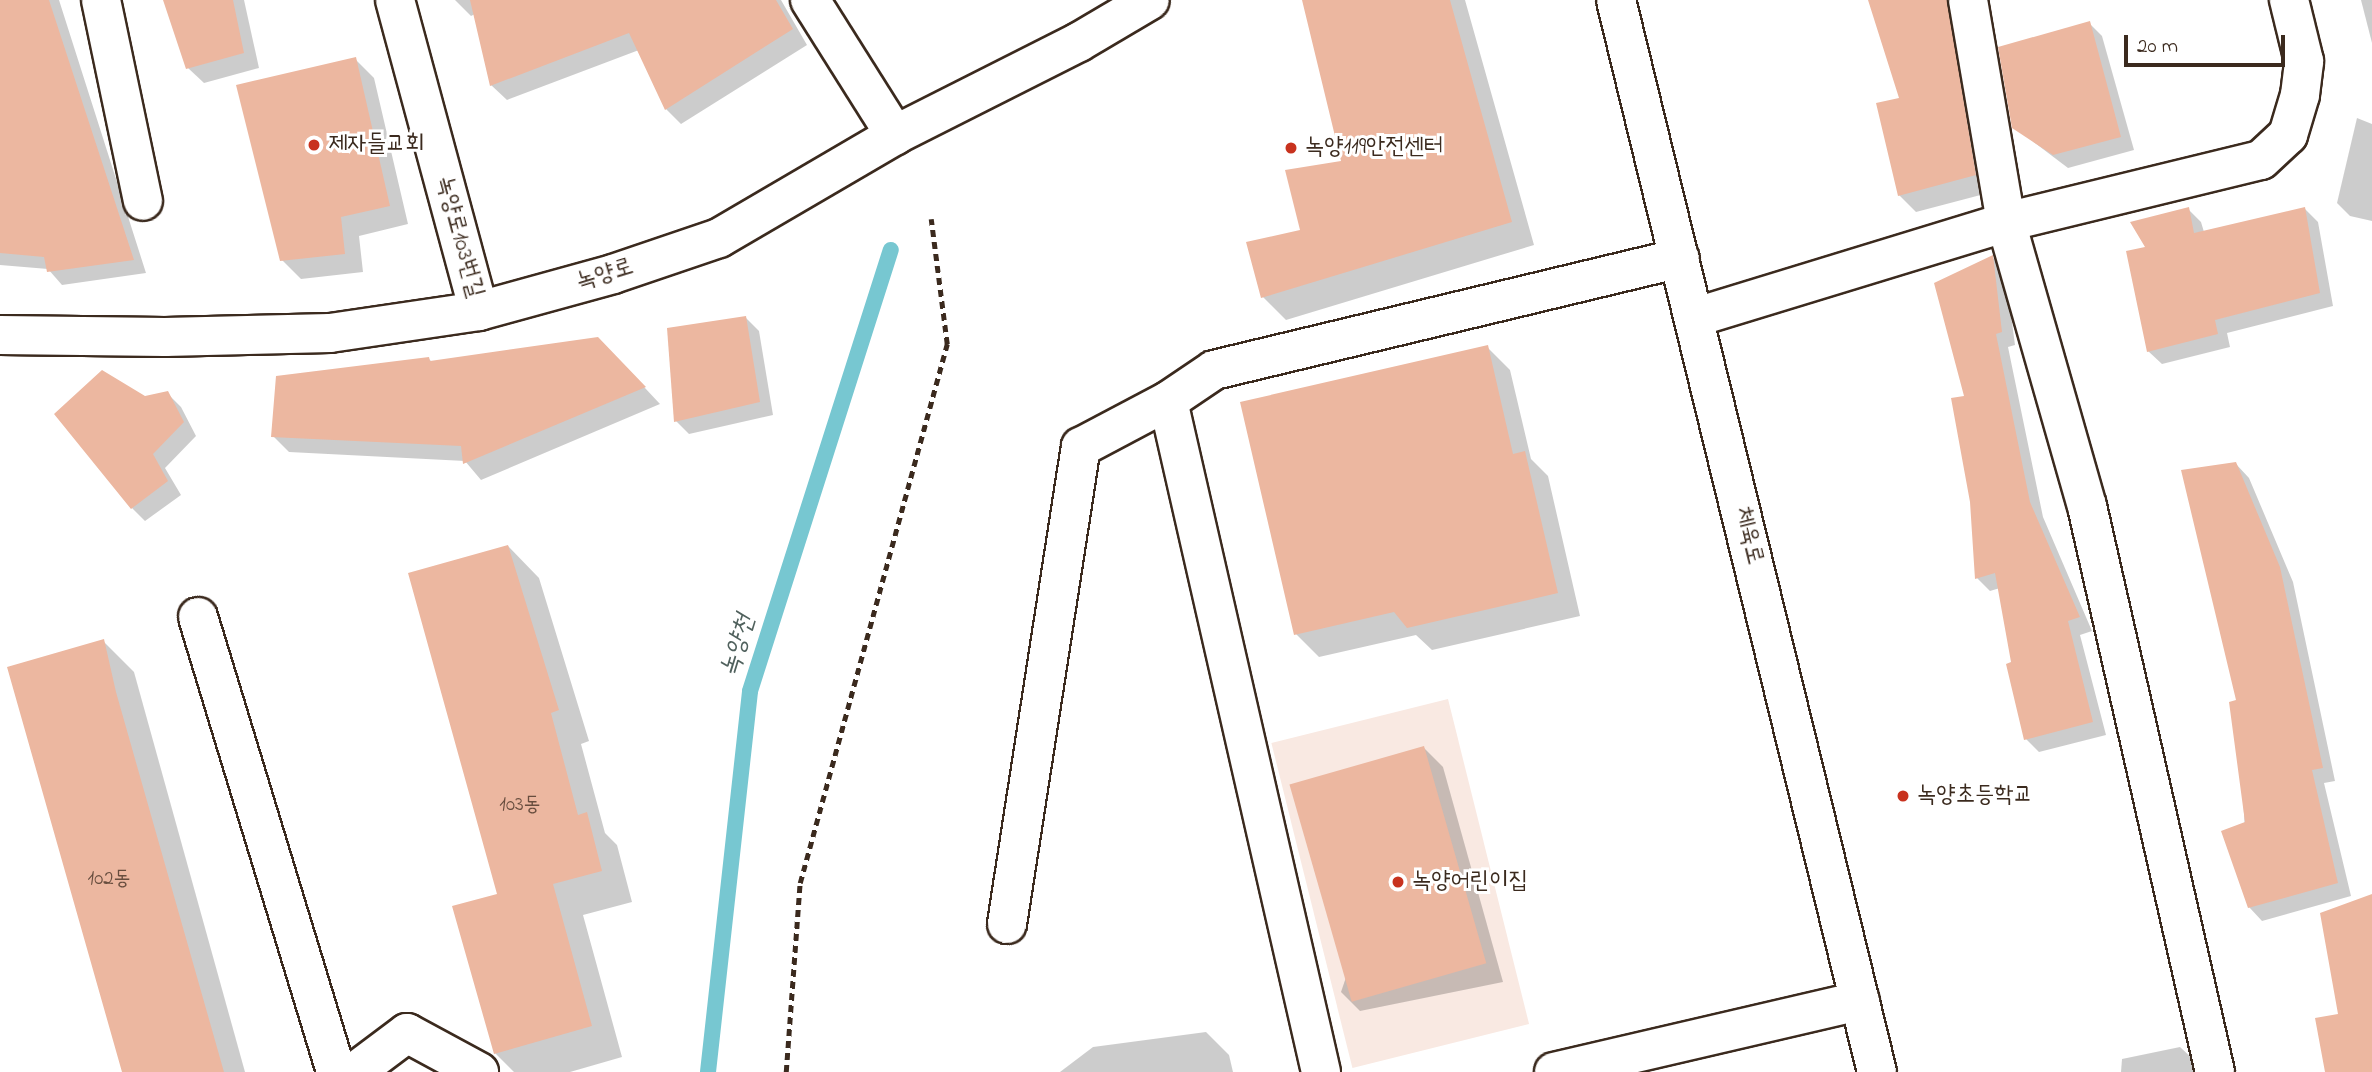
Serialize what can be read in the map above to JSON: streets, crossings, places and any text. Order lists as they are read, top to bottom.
{
  "streets": {
    "street": ["녹양로103번길", "녹양로", "체육로"]
  },
  "crossings": [
    ["녹양로103번길", "녹양로"]
  ],
  "water": ["녹양천"],
  "places": [
    "제자들교회",
    "녹양119안전센터",
    "녹양초등학교",
    "녹양어린이집"
  ],
  "house_numbers": ["103동", "102동"],
  "scale_bar": "20 m"
}
